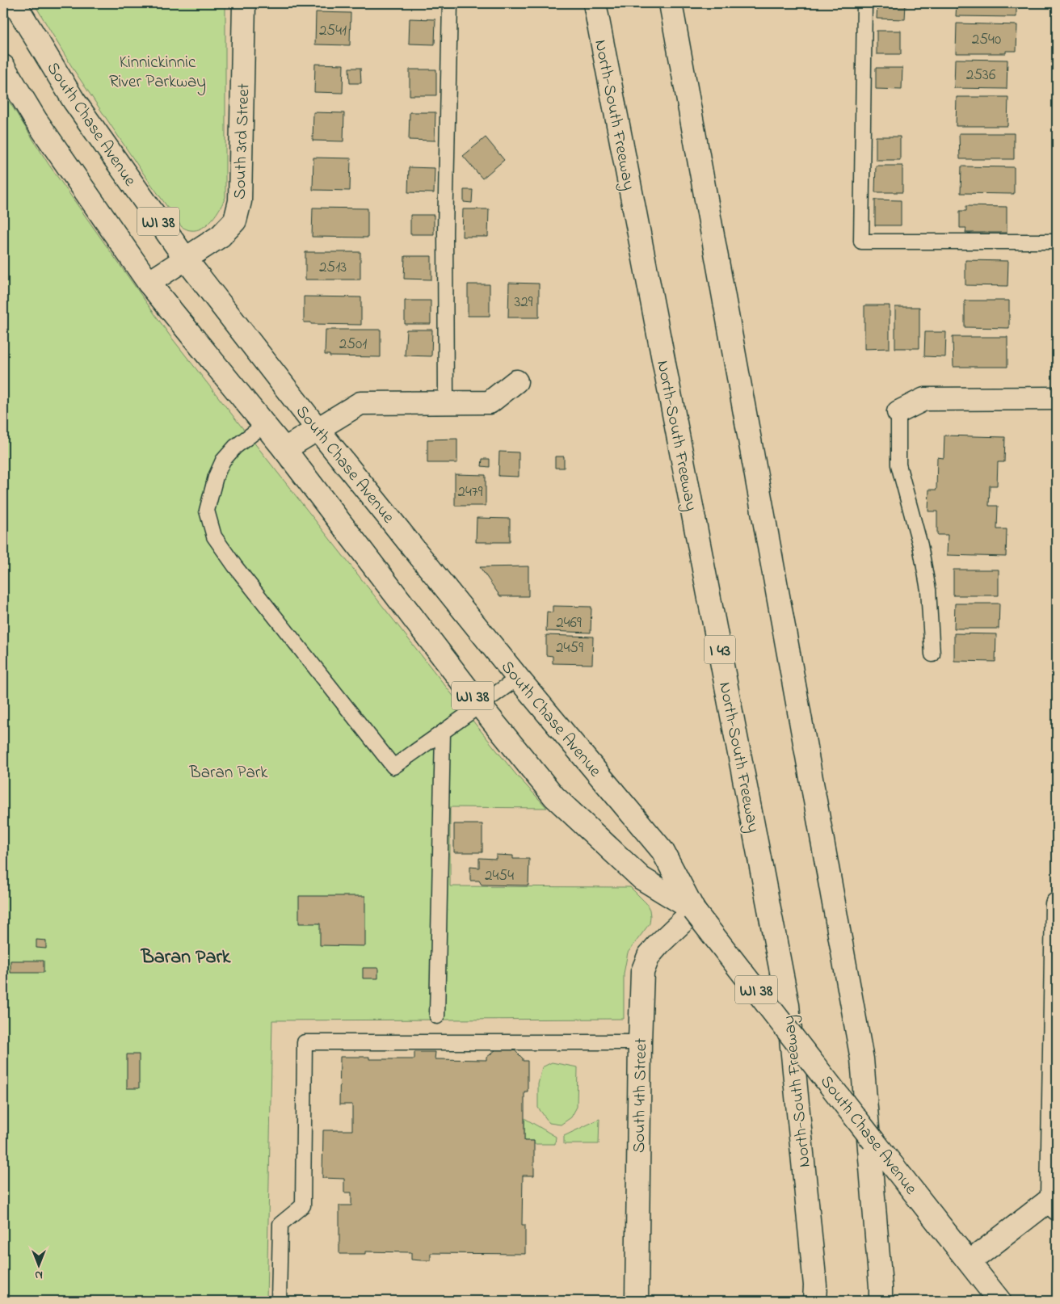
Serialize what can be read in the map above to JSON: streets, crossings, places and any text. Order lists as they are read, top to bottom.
{
  "streets": {
    "main road": [
      "North-South Freeway",
      "South Chase Avenue",
      "South 3rd Street",
      "WI 38",
      "I 43",
      "South 4th Street"
    ]
  },
  "crossings": [
    ["South Chase Avenue", "South 3rd Street"],
    ["South Chase Avenue", "South 4th Street"]
  ],
  "districts": ["Baran Park"],
  "parks": ["Kinnickinnic River Parkway", "Baran Park"],
  "house_numbers": [
    "2541",
    "2540",
    "2536",
    "2513",
    "329",
    "2501",
    "2479",
    "2469",
    "2459",
    "2454"
  ],
  "north": "bottom"
}
